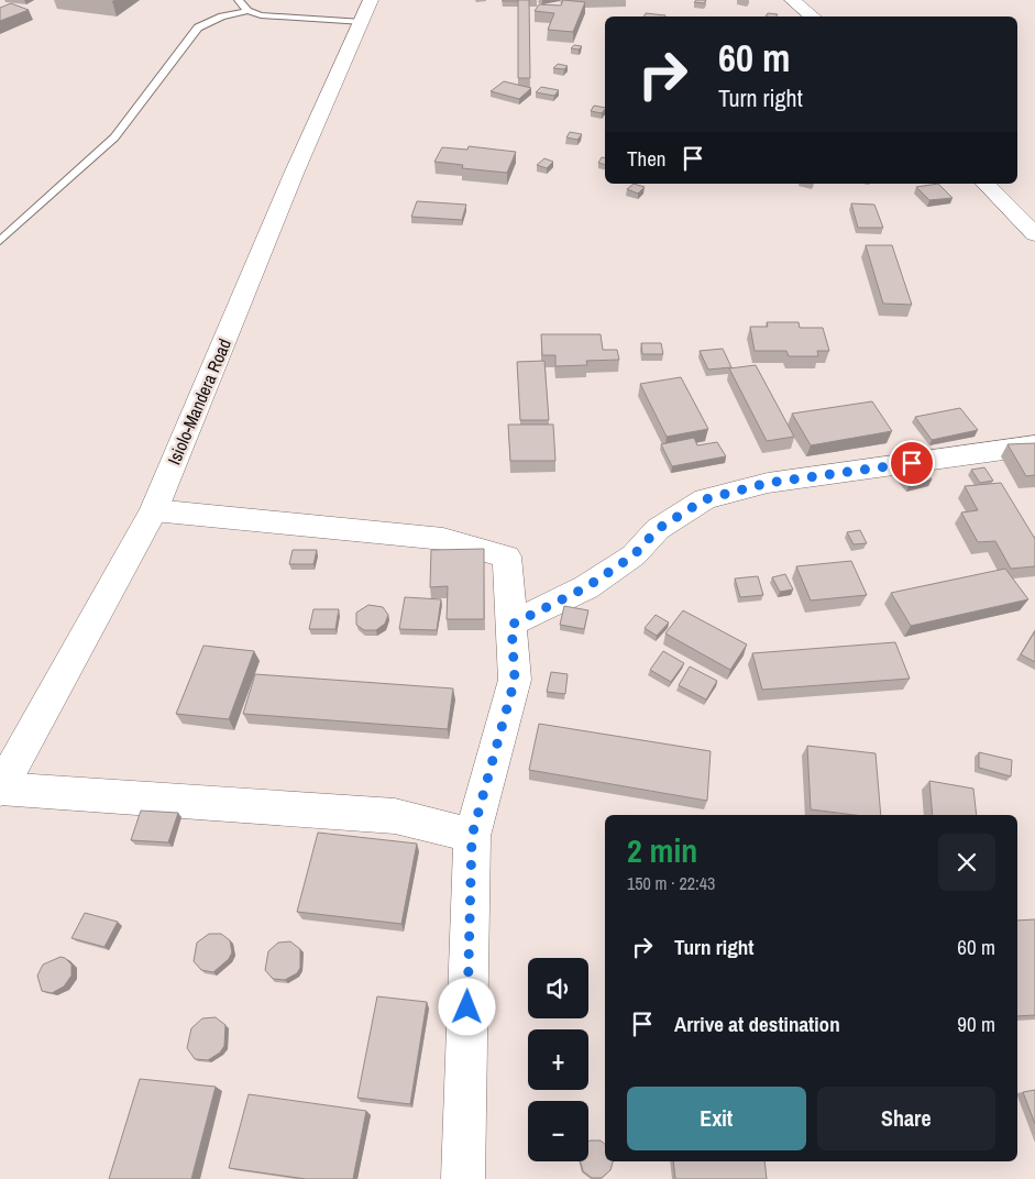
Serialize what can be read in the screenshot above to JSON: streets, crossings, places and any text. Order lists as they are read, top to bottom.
{
  "streets": {
    "main road": ["Isiolo-Mandera Road"]
  },
  "page": {
    "turn": ["60 m", "Turn right"],
    "then": "Then",
    "heading": ["2 min", "150 m · 22:43"],
    "list": [
      {
        "name": "Turn right",
        "value": "60 m"
      },
      {
        "name": "Arrive at destination",
        "value": "90 m"
      }
    ],
    "map_buttons": ["+", "−"],
    "buttons": ["Exit", "Share"]
  }
}
